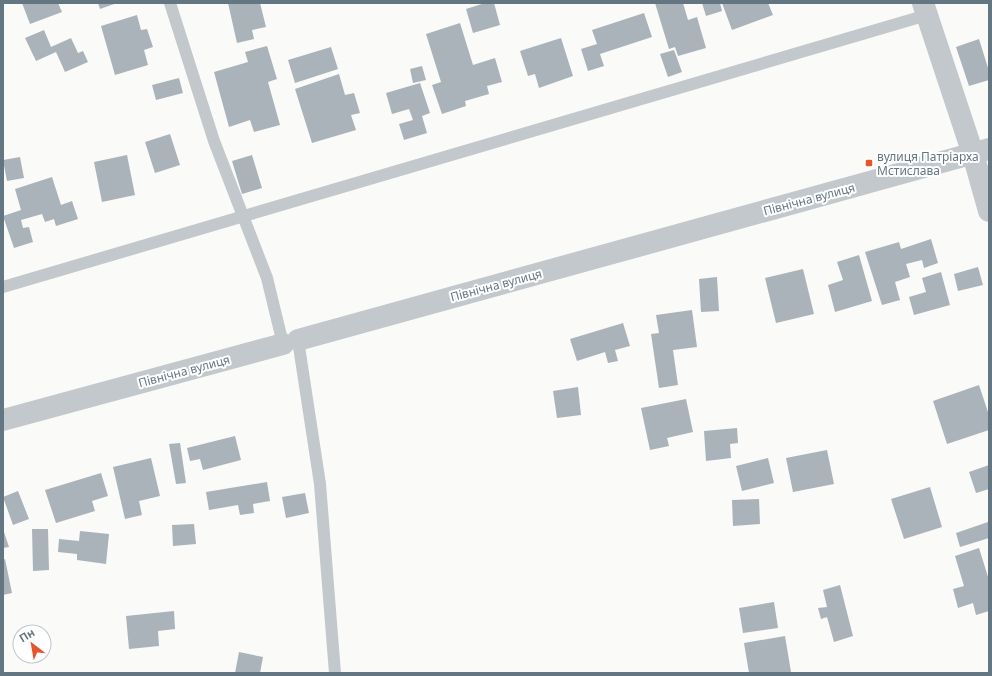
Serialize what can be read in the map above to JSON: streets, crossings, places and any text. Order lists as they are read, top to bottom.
{
  "streets": {
    "street": ["Північна вулиця"]
  },
  "places": {
    "transit": ["вулиця Патріарха Мстислава"]
  },
  "north": "top left"
}
